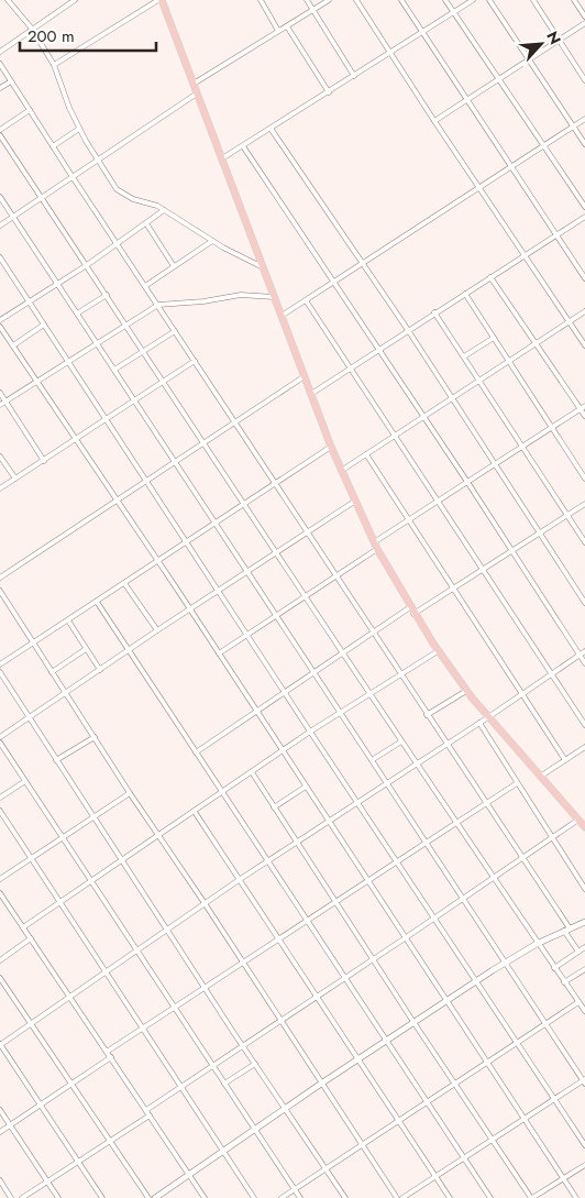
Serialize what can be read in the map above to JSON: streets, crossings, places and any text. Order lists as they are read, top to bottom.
{
  "scale_bar": "200 m",
  "north": "top right"
}
